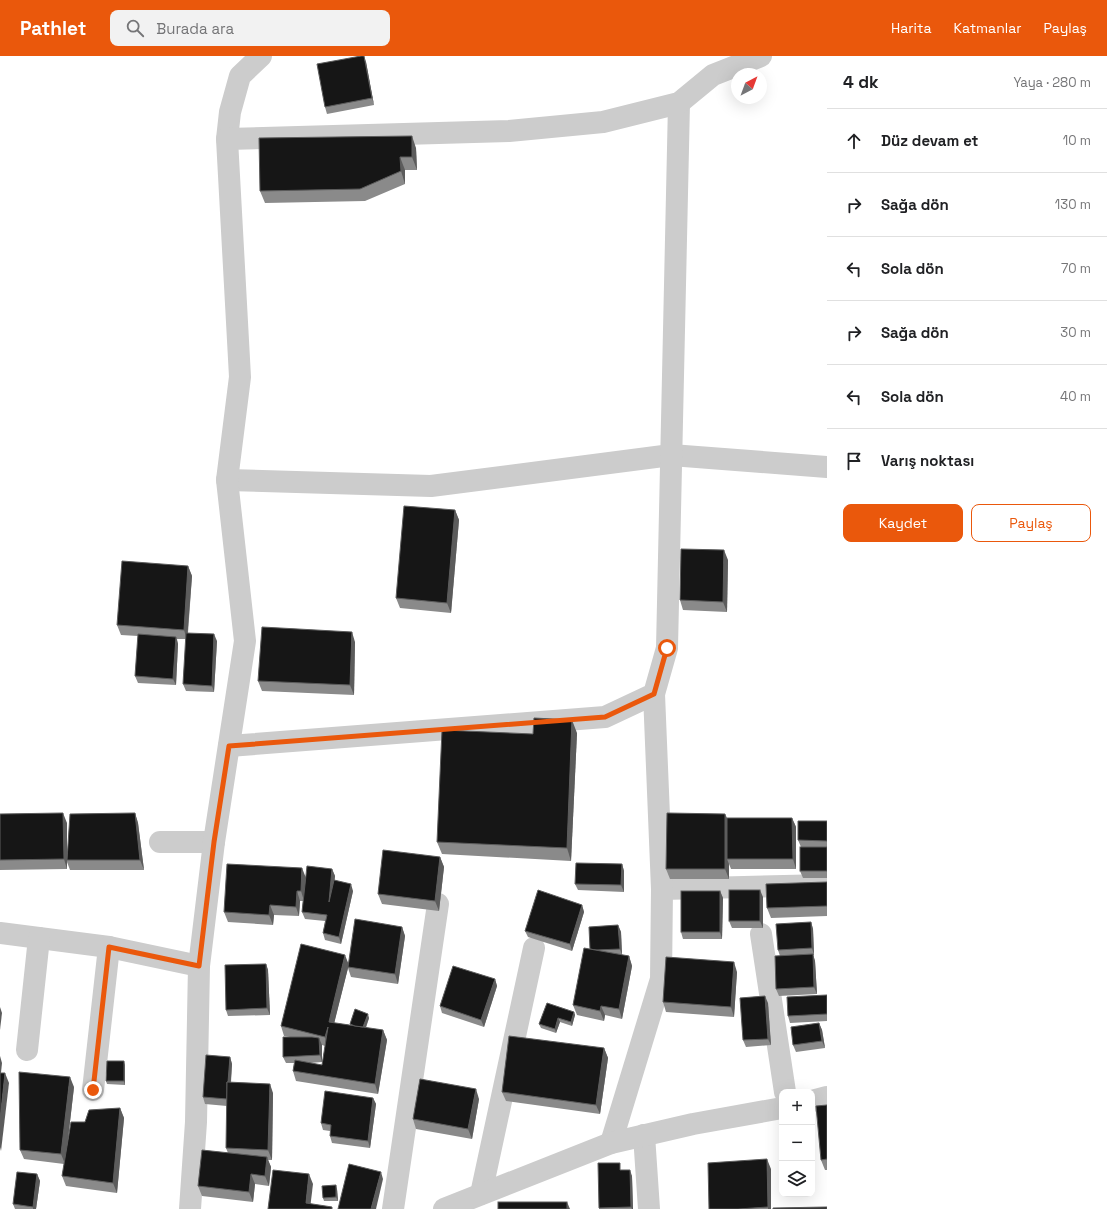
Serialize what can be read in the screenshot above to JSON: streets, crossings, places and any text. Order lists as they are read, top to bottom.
{
  "north": "top right",
  "page": {
    "header": "Pathlet",
    "search": "Burada ara",
    "nav": ["Harita", "Katmanlar", "Paylaş"],
    "heading": ["4 dk", "Yaya · 280 m"],
    "list": [
      ["Düz devam et", "10 m"],
      ["Sağa dön", "130 m"],
      ["Sola dön", "70 m"],
      ["Sağa dön", "30 m"],
      ["Sola dön", "40 m"],
      "Varış noktası"
    ],
    "buttons": ["Kaydet", "Paylaş"],
    "map_buttons": ["+", "−"]
  }
}
